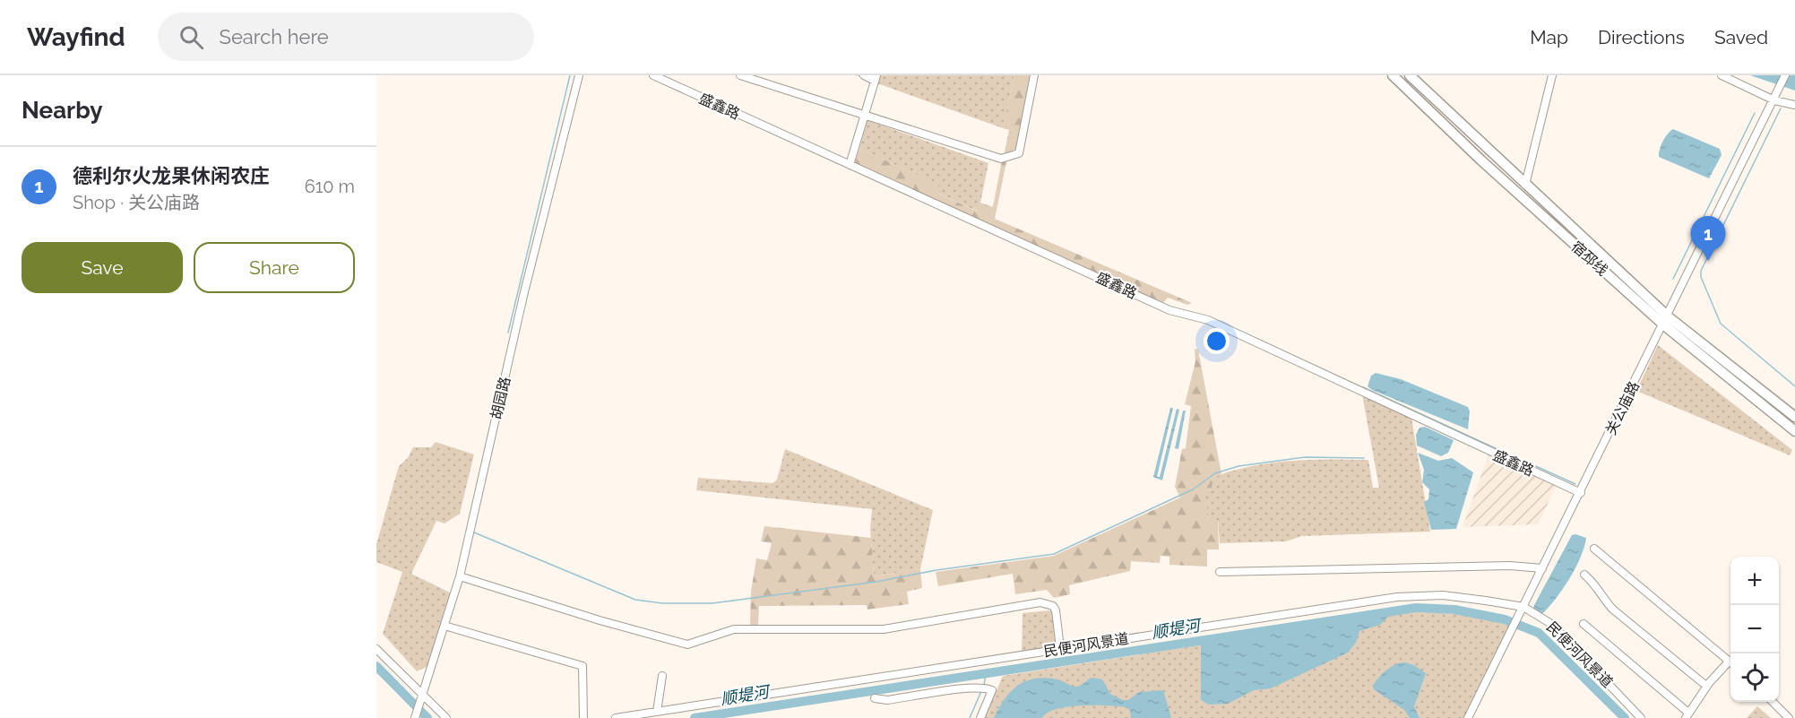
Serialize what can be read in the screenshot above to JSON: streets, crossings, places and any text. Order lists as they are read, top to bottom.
{
  "streets": {
    "main road": ["宿邳线"],
    "street": [
      "盛鑫路",
      "胡园路",
      "关公庙路",
      "民便河风景道"
    ]
  },
  "crossings": [
    ["盛鑫路", "关公庙路"],
    ["宿邳线", "关公庙路"],
    ["关公庙路", "民便河风景道"]
  ],
  "water": ["顺堤河"],
  "page": {
    "header": "Wayfind",
    "search": "Search here",
    "nav": ["Map", "Directions", "Saved"],
    "heading": "Nearby",
    "list": [
      {
        "mark": "1",
        "name": "德利尔火龙果休闲农庄",
        "note": "Shop · 关公庙路",
        "value": "610 m"
      }
    ],
    "pins": "1",
    "buttons": ["Save", "Share"],
    "map_buttons": ["+", "−"]
  }
}
